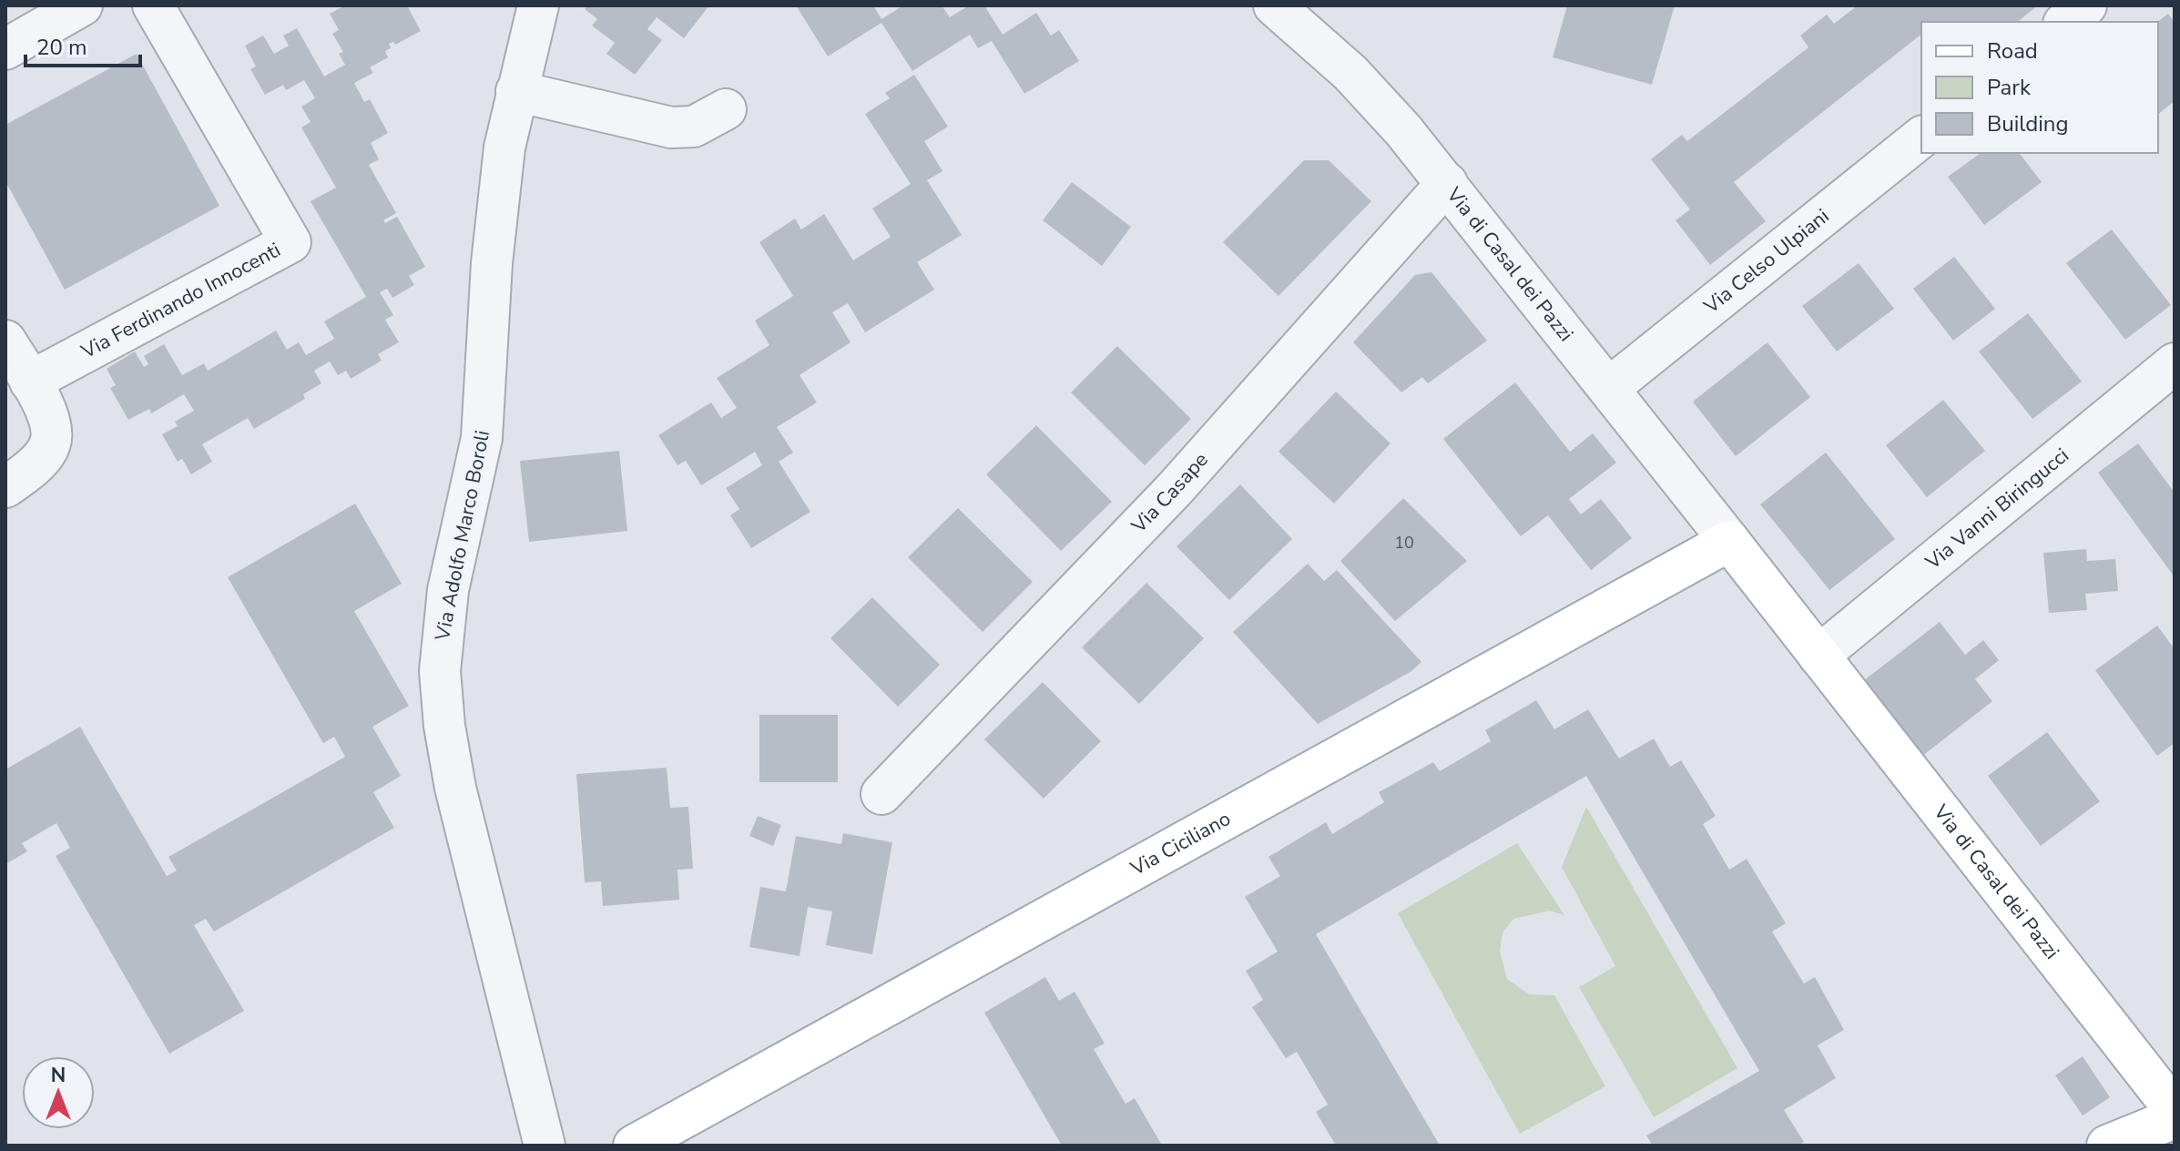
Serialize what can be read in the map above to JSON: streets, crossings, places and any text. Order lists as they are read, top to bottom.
{
  "streets": {
    "main road": ["Via di Casal dei Pazzi", "Via Ciciliano"],
    "street": [
      "Via Celso Ulpiani",
      "Via Ferdinando Innocenti",
      "Via Casape",
      "Via Vanni Biringucci",
      "Via Adolfo Marco Boroli"
    ]
  },
  "crossings": [
    ["Via Celso Ulpiani", "Via di Casal dei Pazzi"],
    ["Via di Casal dei Pazzi", "Via Casape"],
    ["Via di Casal dei Pazzi", "Via Vanni Biringucci"],
    ["Via di Casal dei Pazzi", "Via Ciciliano"]
  ],
  "house_numbers": ["10"],
  "legend": ["Road", "Park", "Building"],
  "scale_bar": "20 m",
  "north": "top"
}
